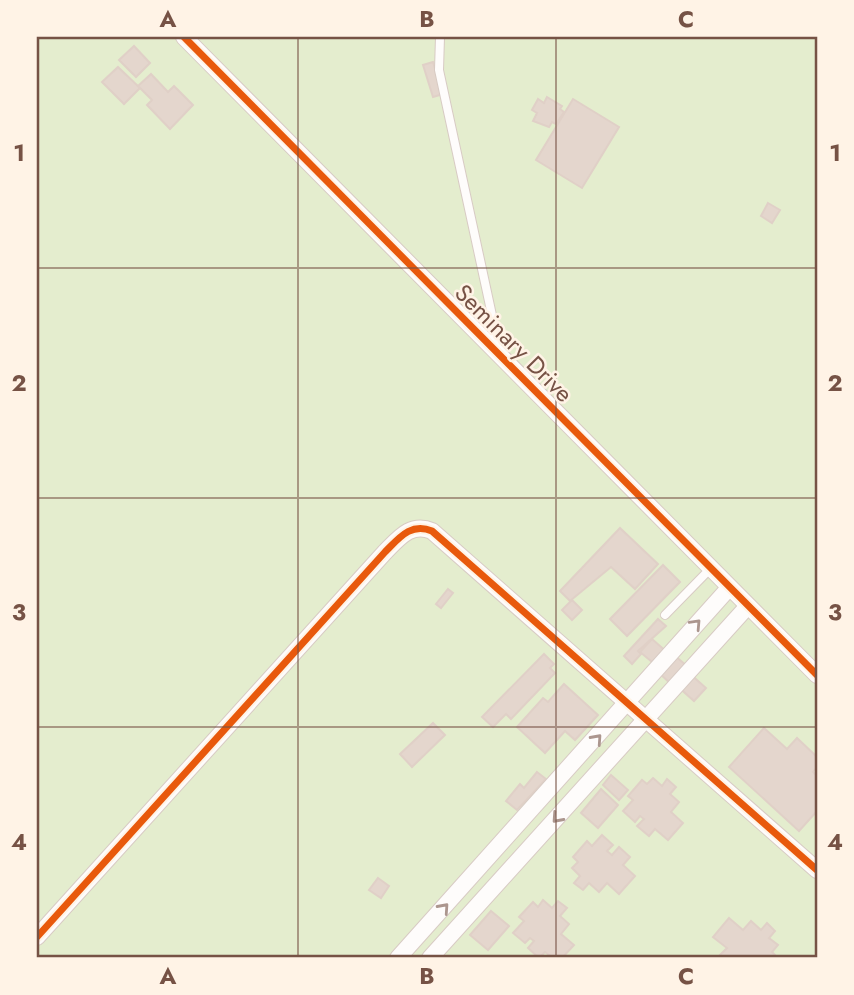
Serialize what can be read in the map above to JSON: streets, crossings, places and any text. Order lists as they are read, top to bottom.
{
  "streets": {
    "street": ["Seminary Drive"]
  },
  "grid": {
    "columns": ["A", "B", "C"],
    "rows": [
      "1",
      "2",
      "3",
      "4"
    ]
  }
}
